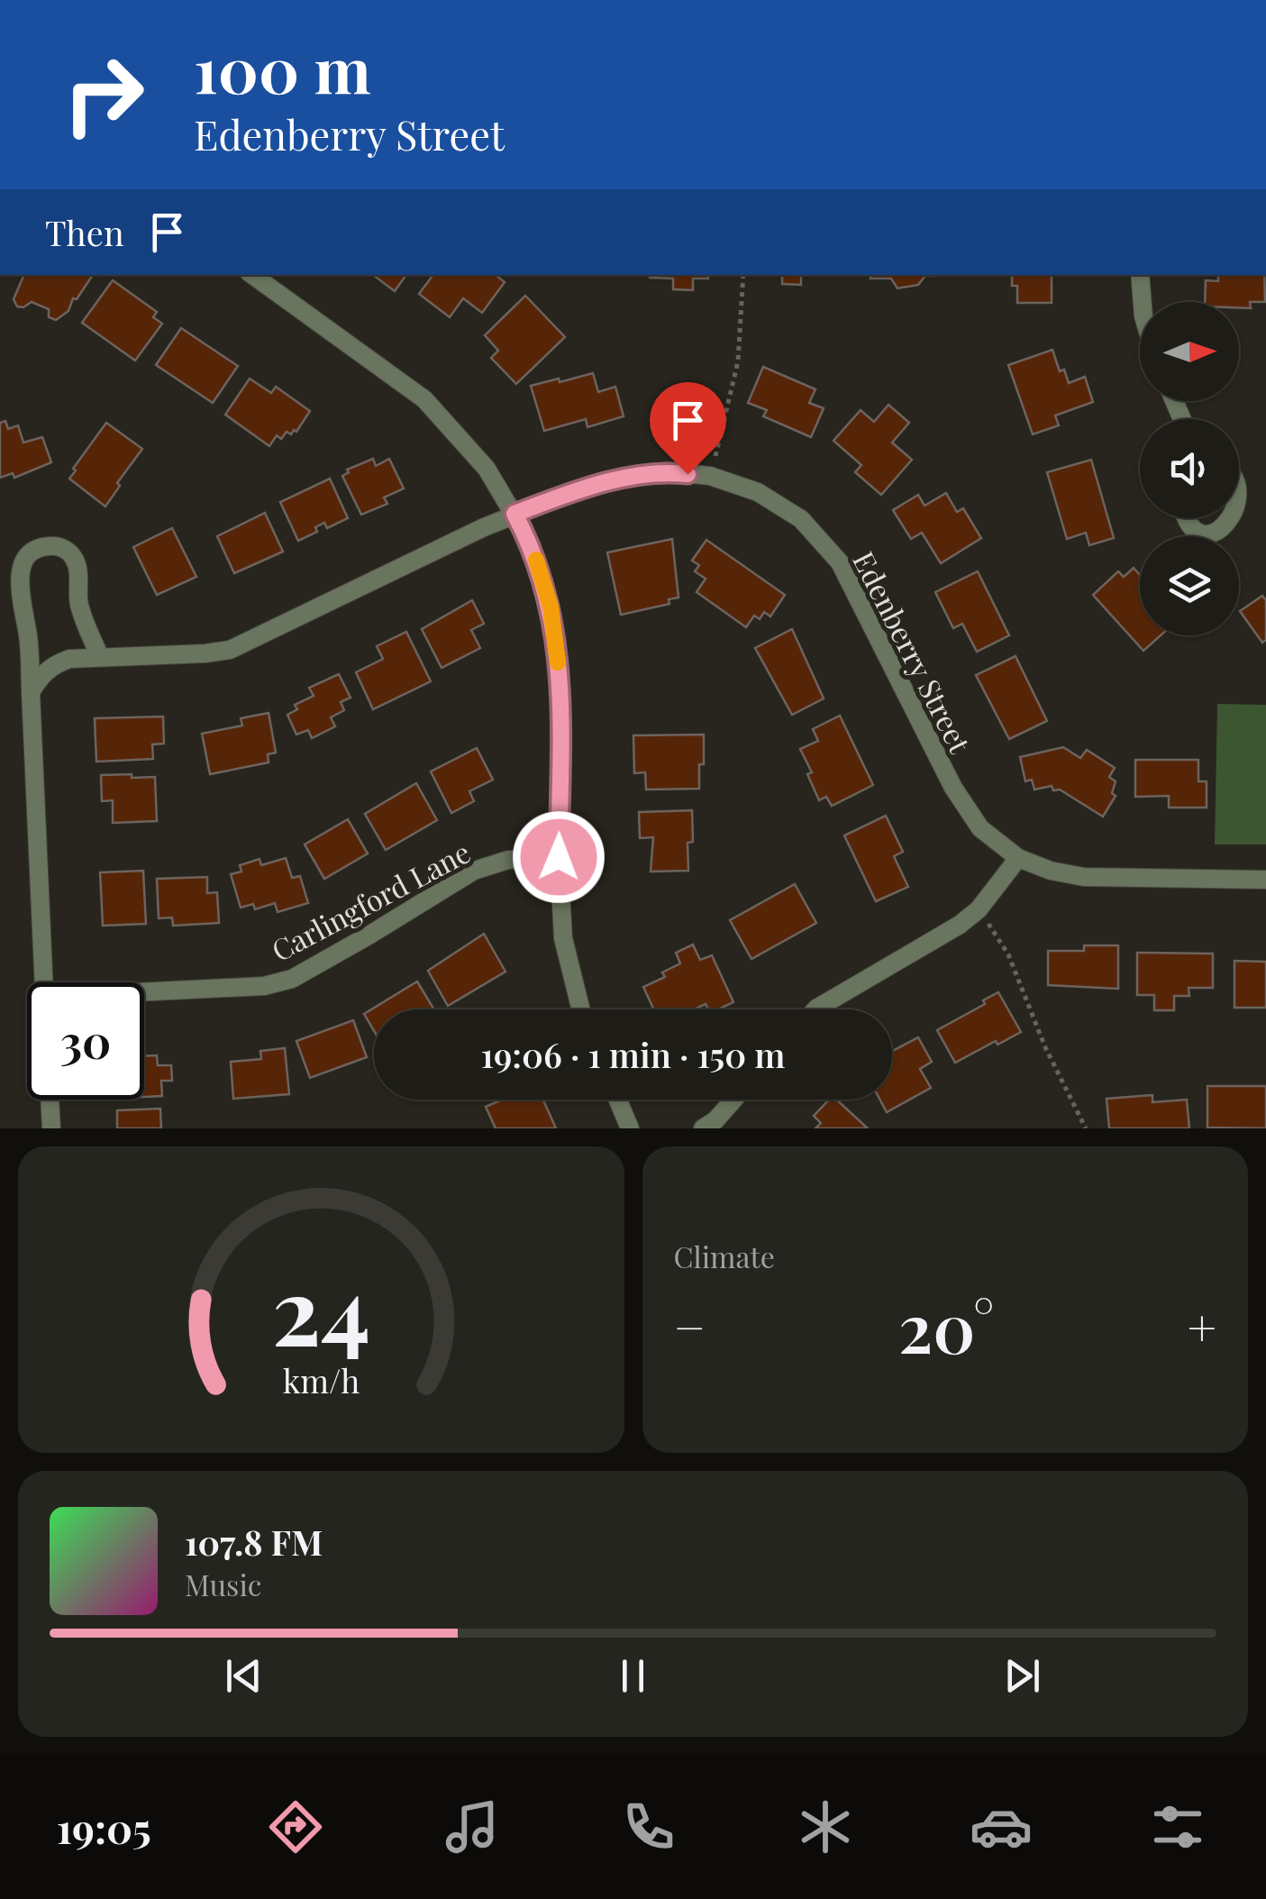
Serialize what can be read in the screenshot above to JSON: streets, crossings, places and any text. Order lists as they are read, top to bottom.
{
  "streets": {
    "street": ["Edenberry Street", "Carlingford Lane"]
  },
  "north": "right",
  "page": {
    "turn": ["100 m", "Edenberry Street"],
    "then": "Then",
    "limit": "30",
    "trip": "19:06 · 1 min · 150 m",
    "tile": "Climate",
    "heat": ["−", "20°", "+"],
    "song": ["107.8 FM", "Music"],
    "tabs": "19:05",
    "gauge": ["24", "km/h"]
  }
}
